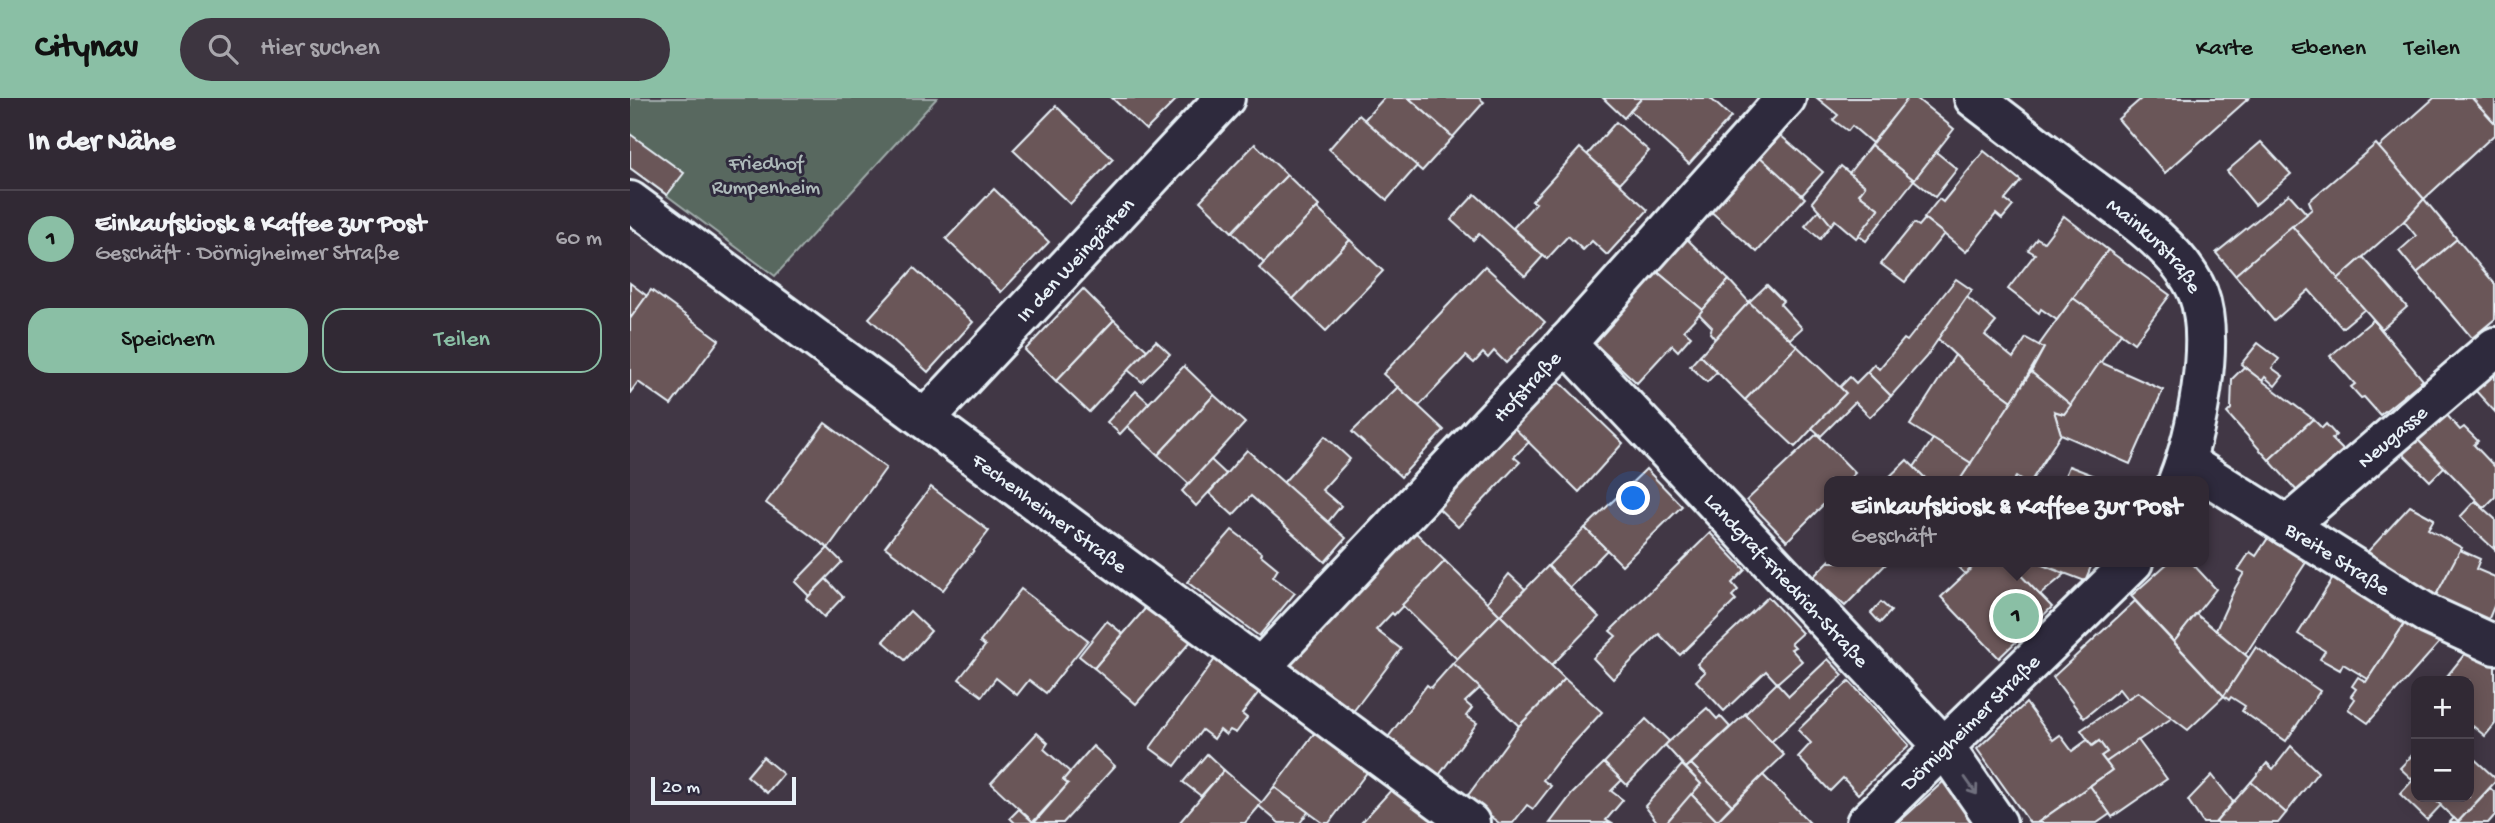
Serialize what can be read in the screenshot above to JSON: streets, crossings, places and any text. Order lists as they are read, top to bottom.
{
  "streets": {
    "street": [
      "Mainkurstraße",
      "In den Weingärten",
      "Hofstraße",
      "Neugasse",
      "Fechenheimer Straße",
      "Breite Straße",
      "Landgraf-Friedrich-Straße",
      "Dörnigheimer Straße"
    ]
  },
  "crossings": [
    ["In den Weingärten", "Fechenheimer Straße"],
    ["Hofstraße", "Fechenheimer Straße"],
    ["Hofstraße", "Landgraf-Friedrich-Straße"],
    ["Neugasse", "Breite Straße"],
    ["Landgraf-Friedrich-Straße", "Dörnigheimer Straße"]
  ],
  "parks": ["Friedhof Rumpenheim"],
  "scale_bar": "20 m",
  "page": {
    "header": "Citynav",
    "search": "Hier suchen",
    "nav": ["Karte", "Ebenen", "Teilen"],
    "heading": "In der Nähe",
    "list": [
      {
        "mark": "1",
        "name": "Einkaufskiosk & Kaffee zur Post",
        "note": "Geschäft · Dörnigheimer Straße",
        "value": "60 m"
      }
    ],
    "buttons": ["Speichern", "Teilen"],
    "popup": ["Einkaufskiosk & Kaffee zur Post", "Geschäft"],
    "pins": "1",
    "map_buttons": ["+", "−"],
    "scale": "20 m"
  }
}
